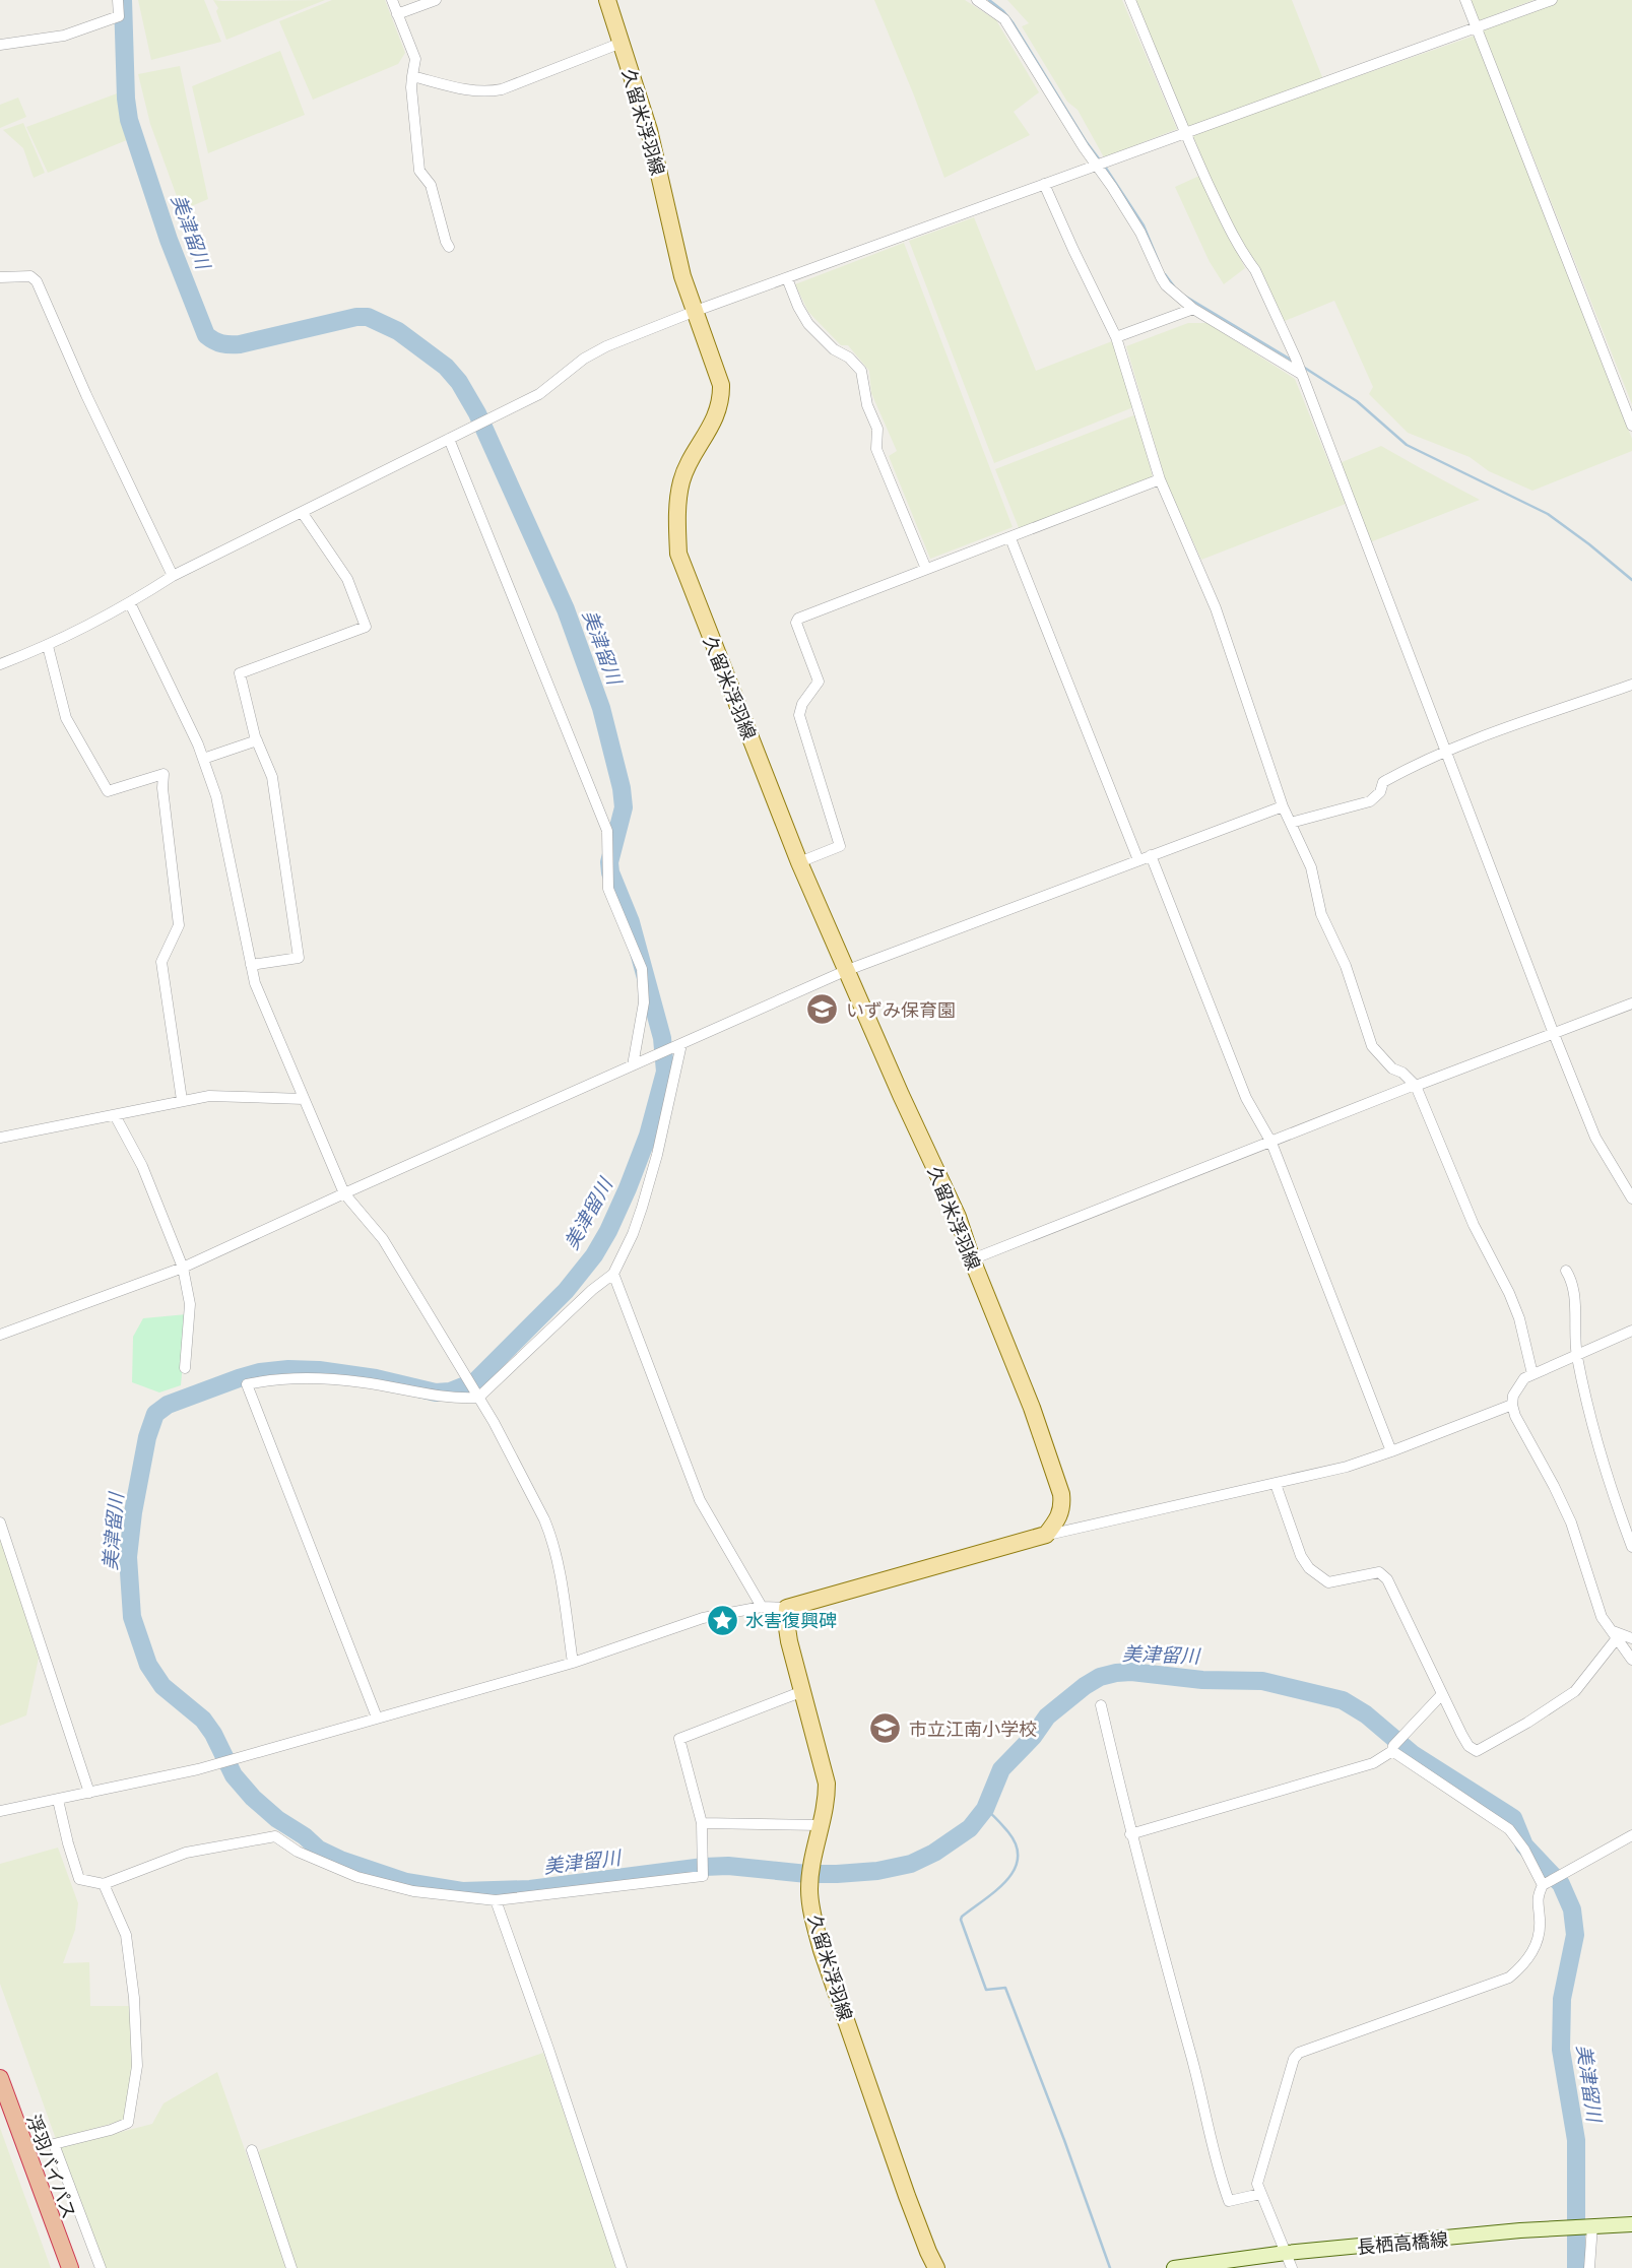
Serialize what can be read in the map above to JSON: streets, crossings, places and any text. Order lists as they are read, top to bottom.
{
  "streets": {
    "highway": ["浮羽バイパス"],
    "main road": ["久留米浮羽線", "長栖高橋線"]
  },
  "water": ["美津留川"],
  "places": {
    "school or university": ["いずみ保育園", "市立江南小学校"],
    "place": ["水害復興碑"]
  }
}
